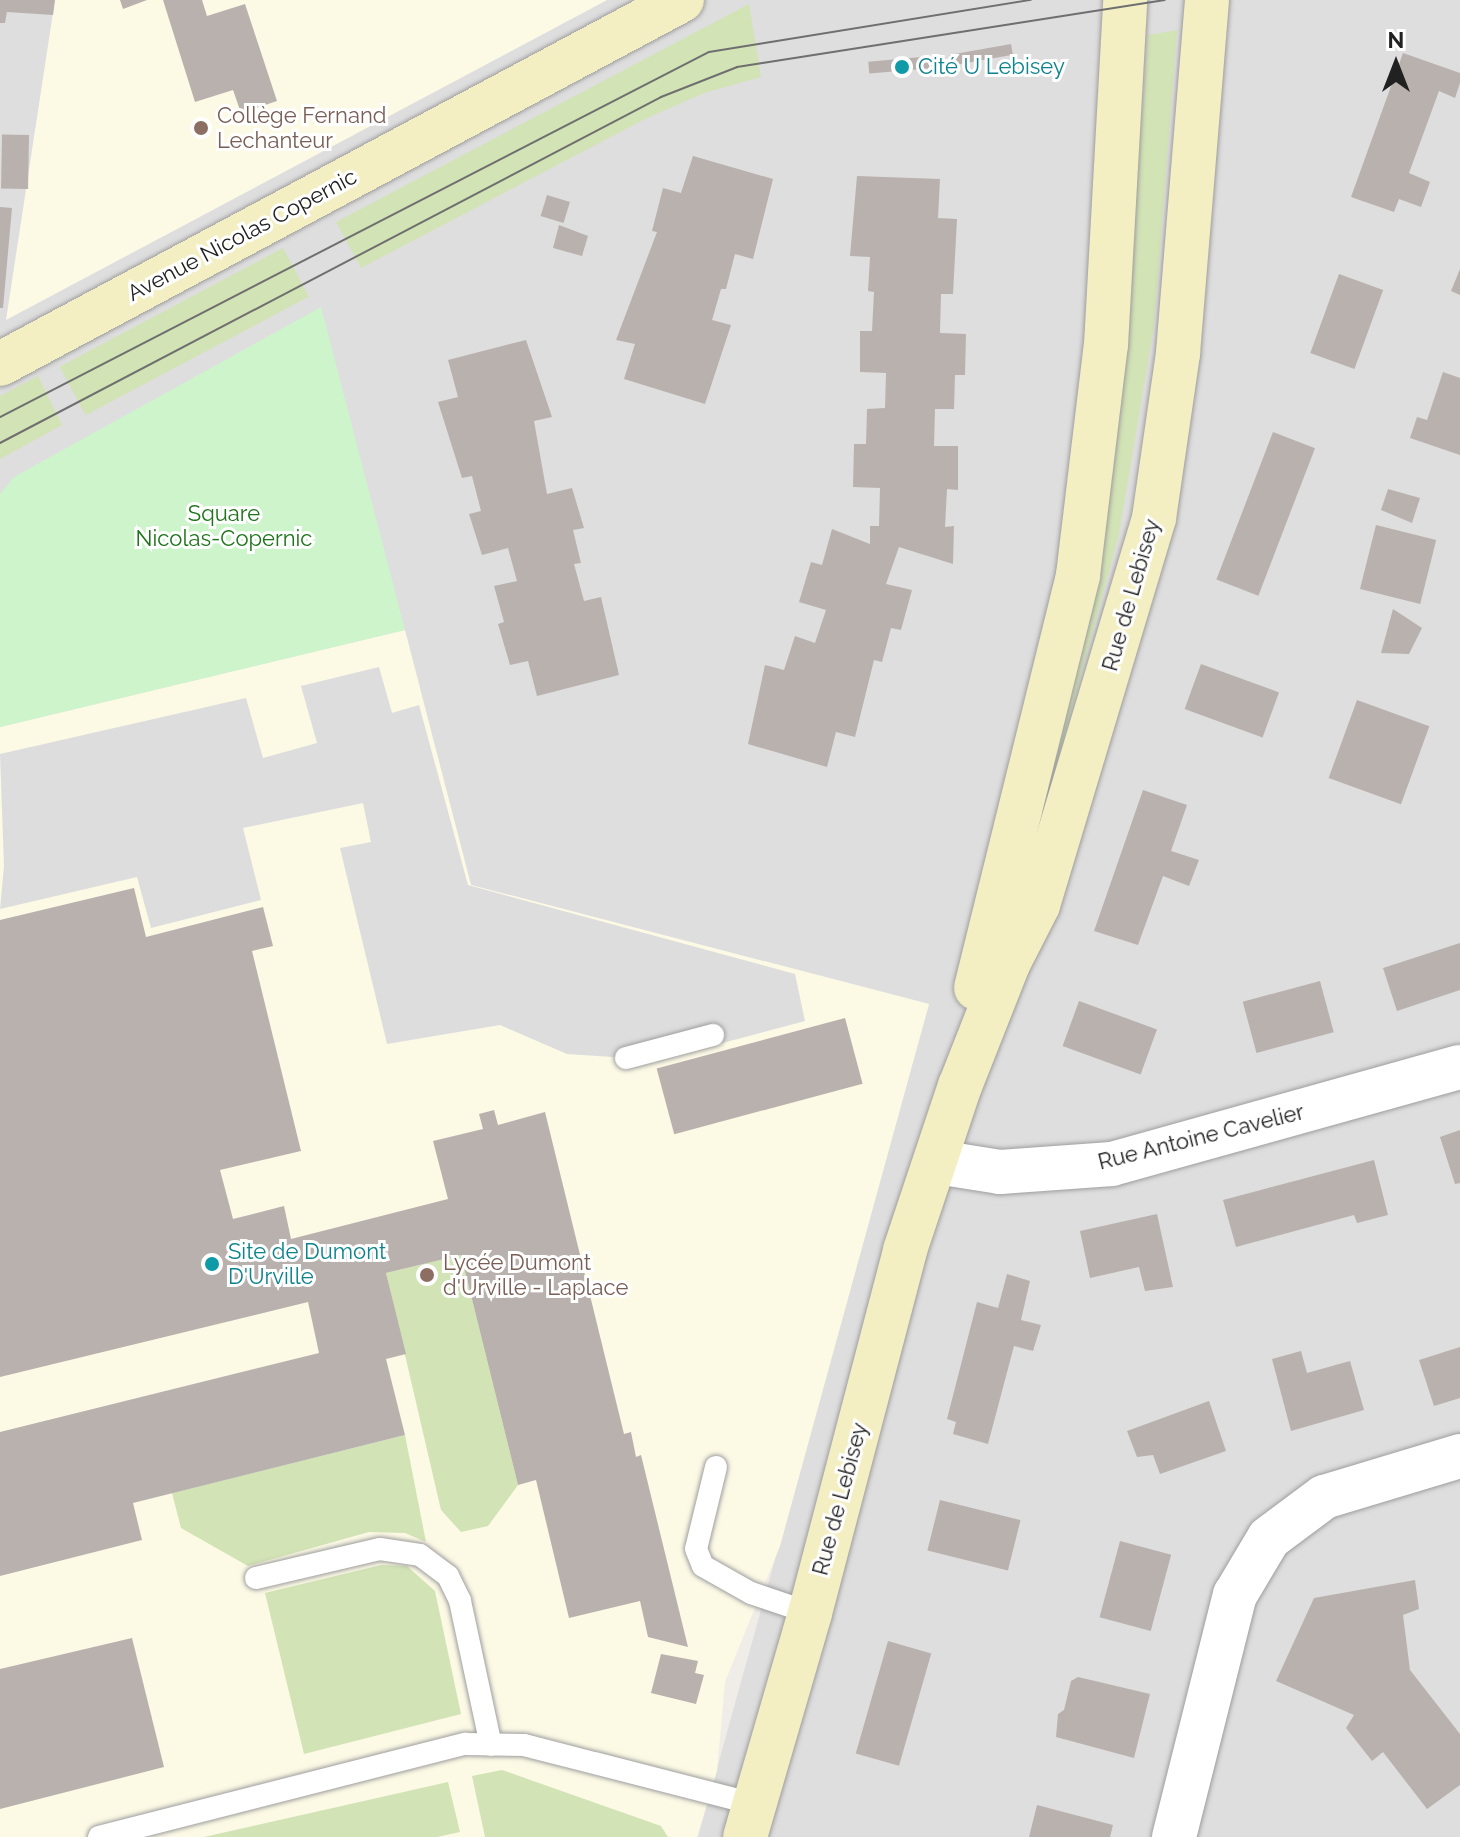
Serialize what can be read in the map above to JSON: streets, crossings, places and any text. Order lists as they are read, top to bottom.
{
  "streets": {
    "street": ["Avenue Nicolas Copernic", "Rue de Lebisey", "Rue Antoine Cavelier"]
  },
  "crossings": [
    ["Rue de Lebisey", "Rue Antoine Cavelier"]
  ],
  "parks": ["Square Nicolas-Copernic"],
  "places": [
    "Cité U Lebisey",
    "Collège Fernand Lechanteur",
    "Site de Dumont D'Urville",
    "Lycée Dumont d'Urville - Laplace"
  ],
  "north": "top"
}
